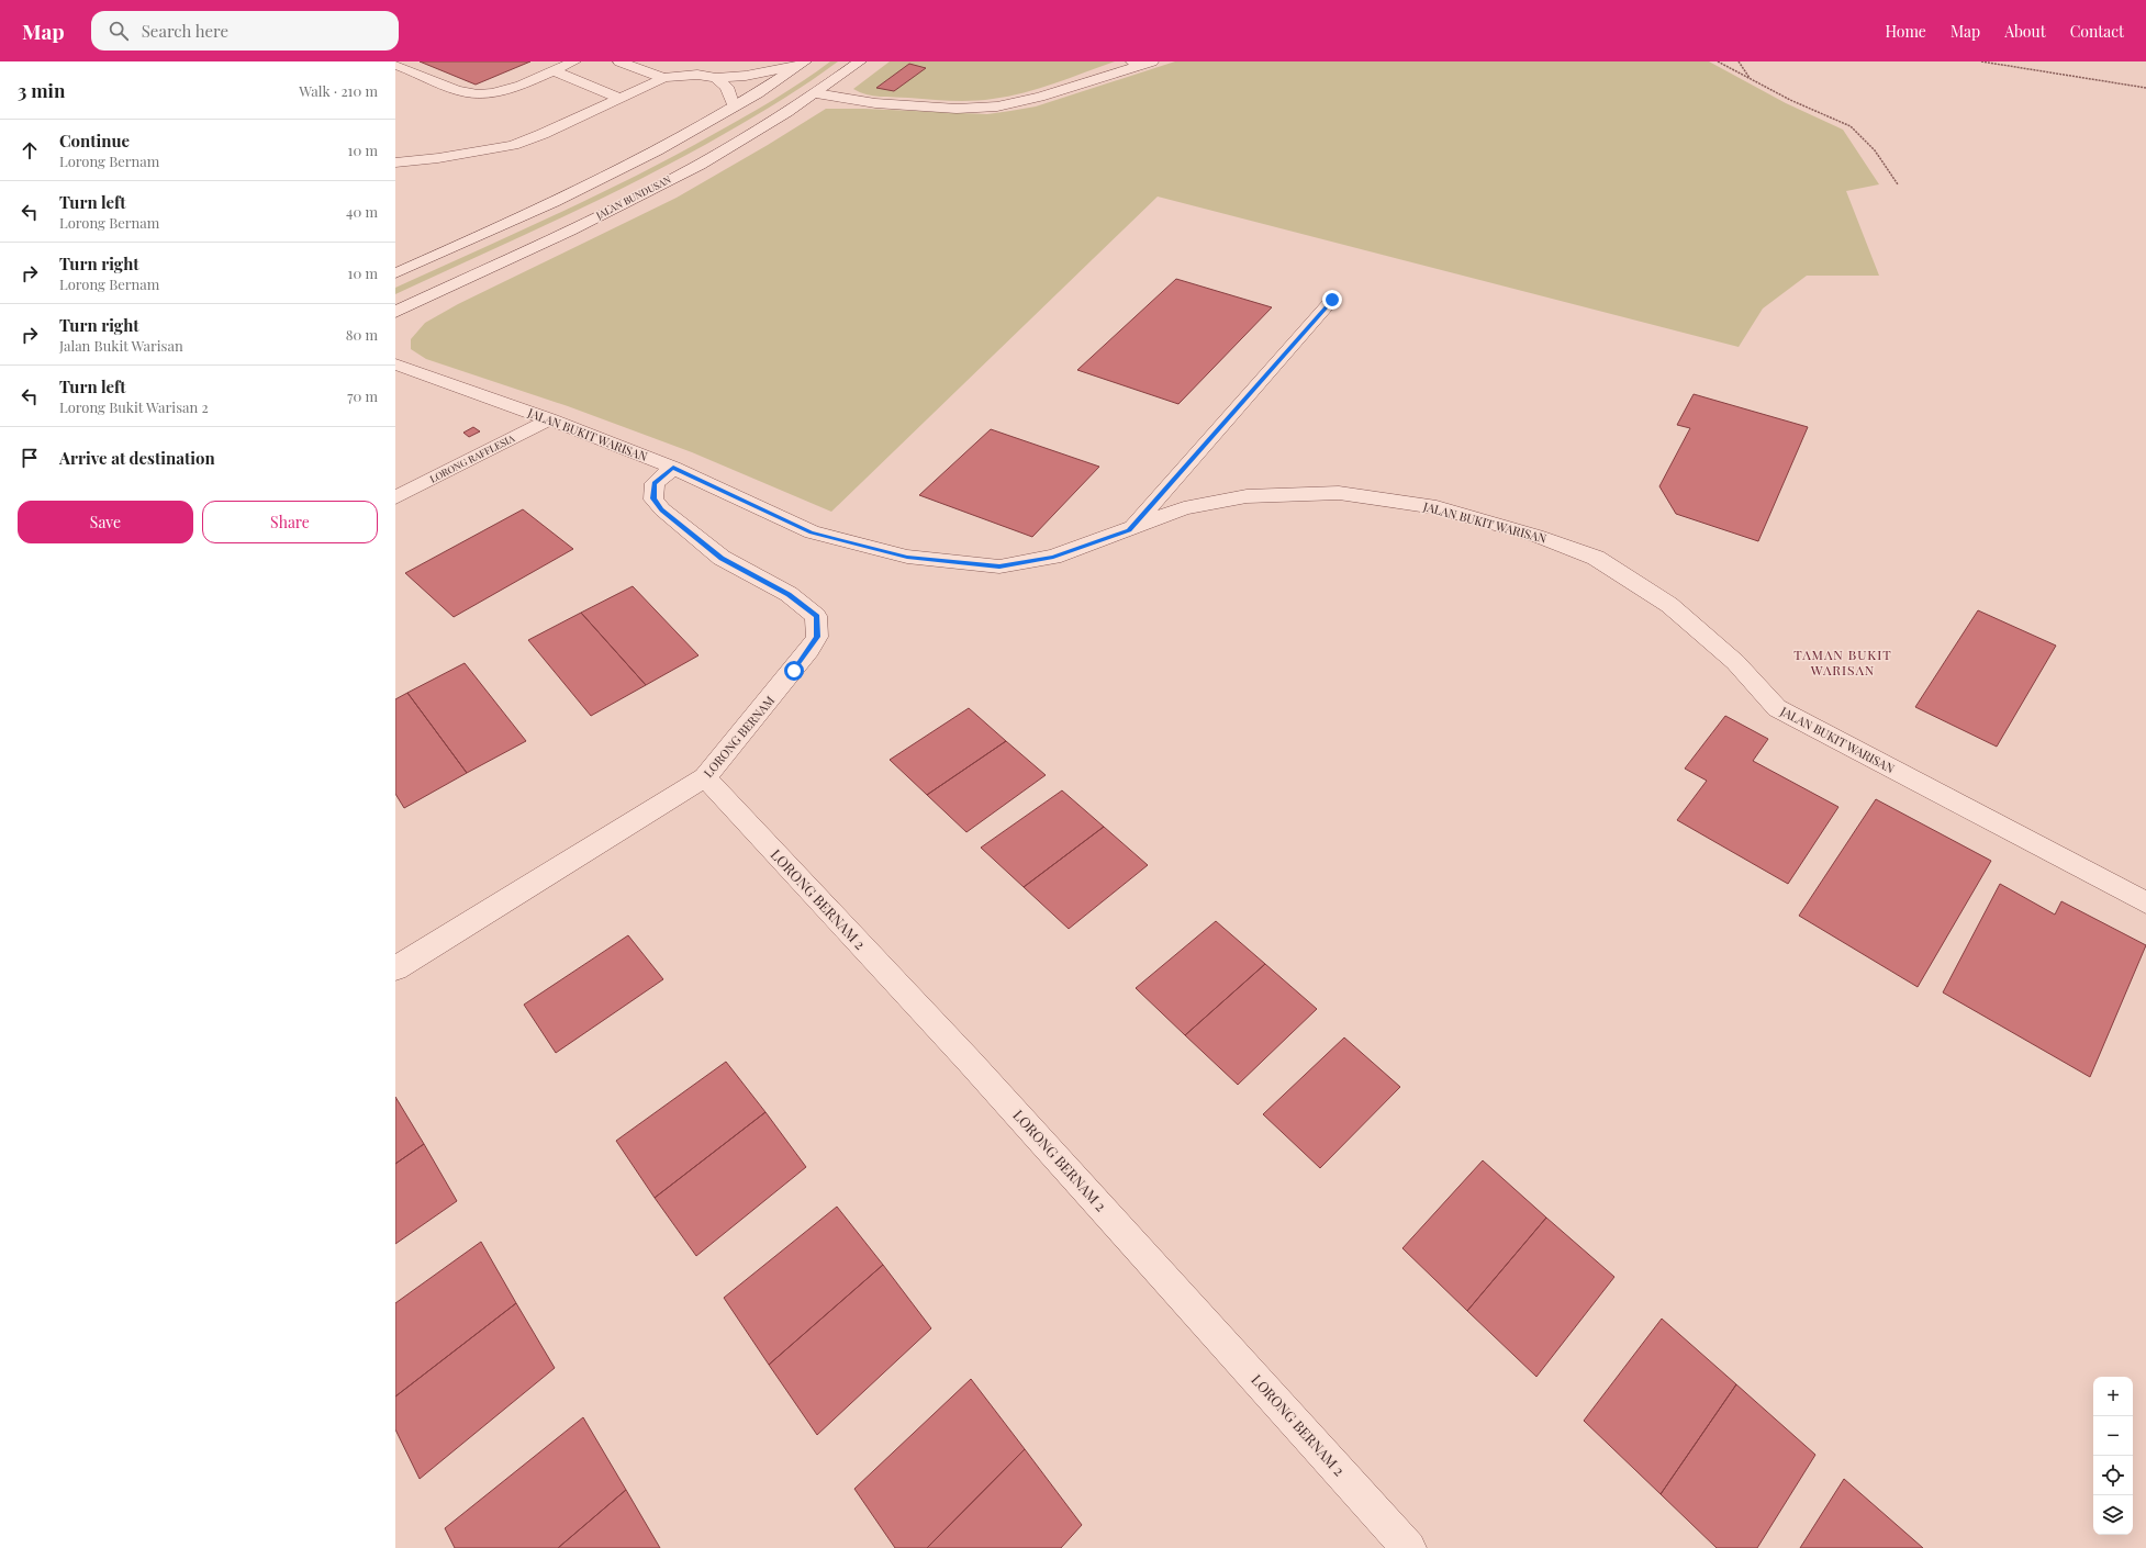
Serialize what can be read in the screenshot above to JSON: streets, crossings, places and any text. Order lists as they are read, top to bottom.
{
  "streets": {
    "street": [
      "JALAN BUNDUSAN",
      "JALAN BUKIT WARISAN",
      "LORONG RAFFLESIA",
      "LORONG BERNAM",
      "LORONG BERNAM 2"
    ]
  },
  "crossings": [
    ["JALAN BUKIT WARISAN", "LORONG RAFFLESIA"],
    ["JALAN BUKIT WARISAN", "LORONG BERNAM"],
    ["LORONG BERNAM", "LORONG BERNAM 2"]
  ],
  "districts": ["TAMAN BUKIT WARISAN"],
  "page": {
    "header": "Map",
    "search": "Search here",
    "nav": [
      "Home",
      "Map",
      "About",
      "Contact"
    ],
    "heading": ["3 min", "Walk · 210 m"],
    "list": [
      ["Continue", "Lorong Bernam", "10 m"],
      ["Turn left", "Lorong Bernam", "40 m"],
      ["Turn right", "Lorong Bernam", "10 m"],
      ["Turn right", "Jalan Bukit Warisan", "80 m"],
      ["Turn left", "Lorong Bukit Warisan 2", "70 m"],
      "Arrive at destination"
    ],
    "buttons": ["Save", "Share"],
    "map_buttons": ["+", "−"]
  }
}
